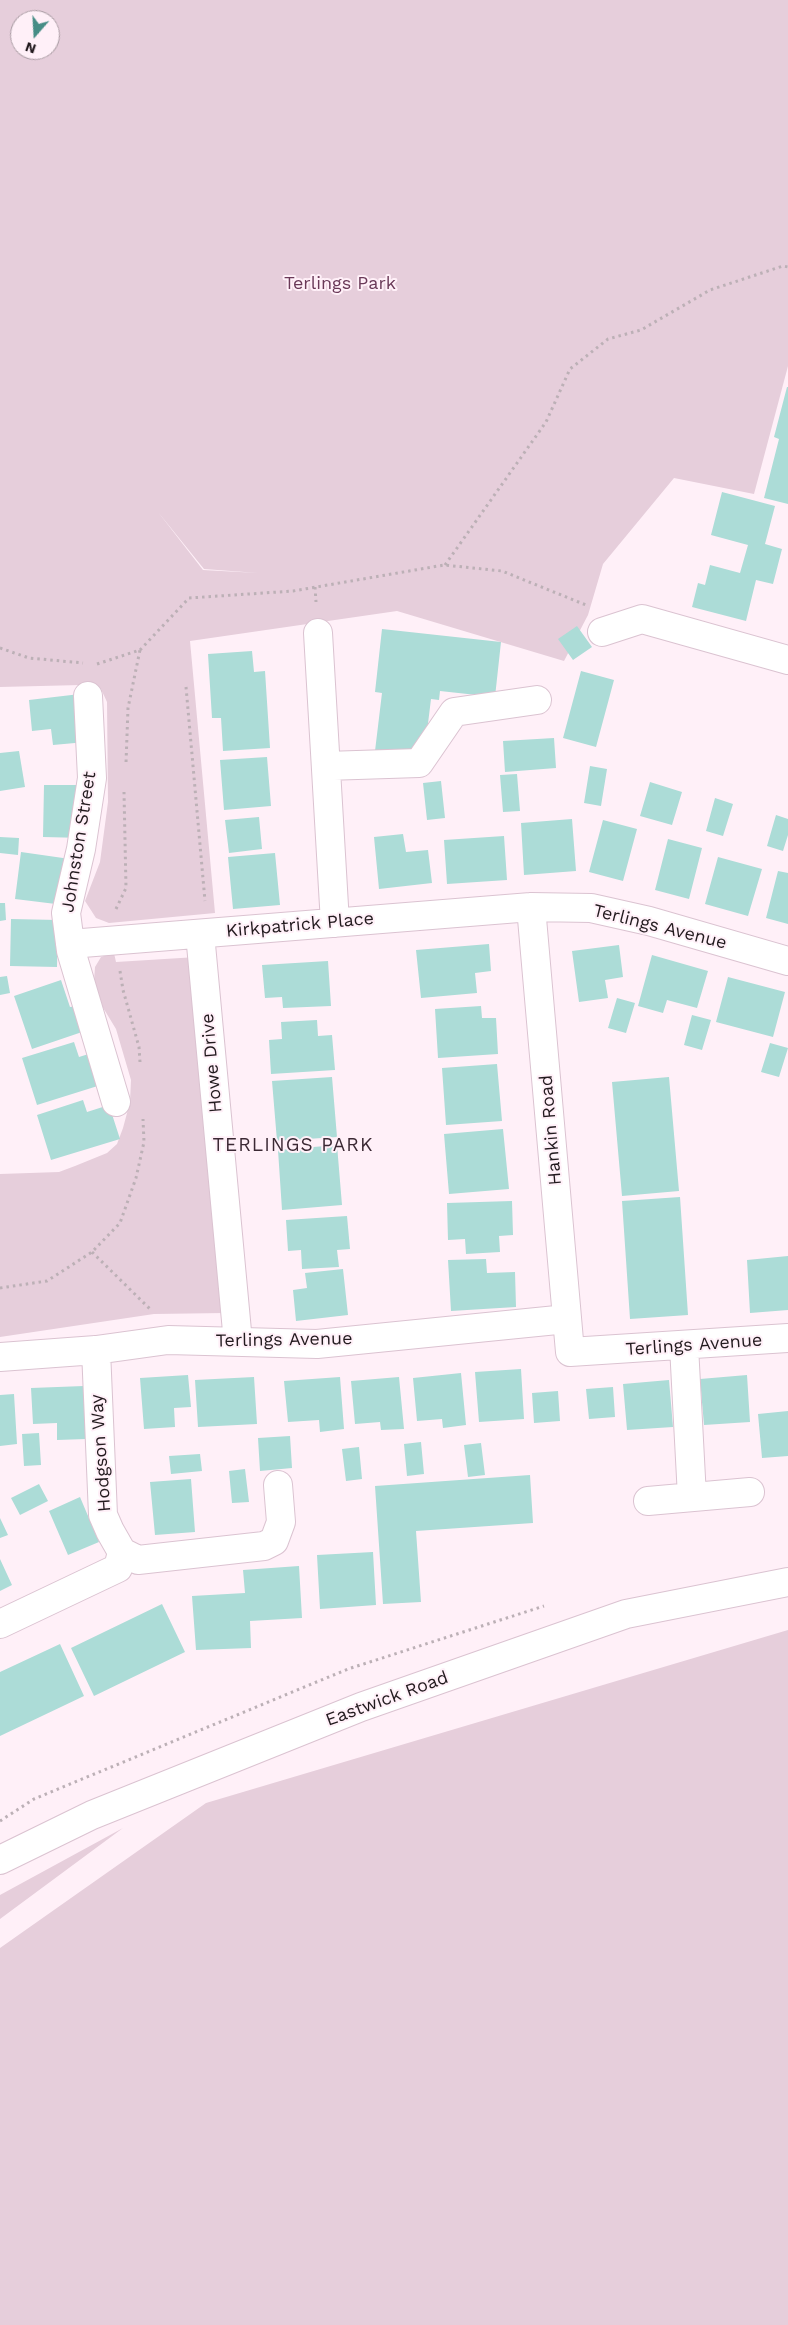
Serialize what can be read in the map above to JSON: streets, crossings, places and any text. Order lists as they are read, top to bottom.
{
  "streets": {
    "street": [
      "Johnston Street",
      "Kirkpatrick Place",
      "Terlings Avenue",
      "Howe Drive",
      "Hankin Road",
      "Hodgson Way",
      "Eastwick Road"
    ]
  },
  "crossings": [
    ["Johnston Street", "Kirkpatrick Place"],
    ["Kirkpatrick Place", "Terlings Avenue"],
    ["Kirkpatrick Place", "Howe Drive"],
    ["Kirkpatrick Place", "Hankin Road"],
    ["Terlings Avenue", "Howe Drive"],
    ["Terlings Avenue", "Hankin Road"],
    ["Terlings Avenue", "Hodgson Way"]
  ],
  "districts": ["TERLINGS PARK"],
  "parks": ["Terlings Park"],
  "north": "bottom"
}
